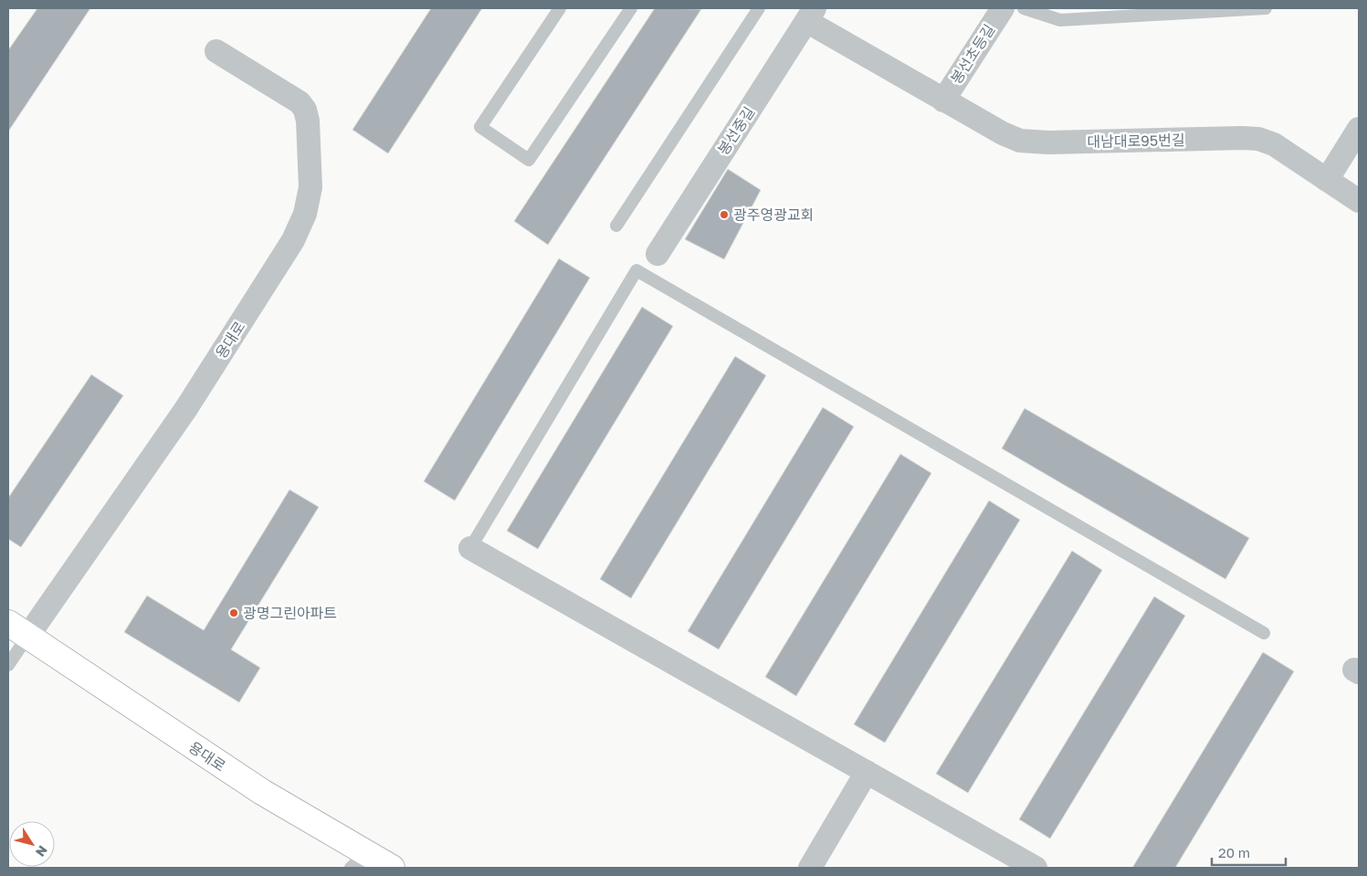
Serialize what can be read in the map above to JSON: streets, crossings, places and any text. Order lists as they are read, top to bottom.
{
  "streets": {
    "street": [
      "봉선초등길",
      "봉선중길",
      "대남대로95번길",
      "용대로"
    ]
  },
  "crossings": [
    ["봉선초등길", "대남대로95번길"],
    ["봉선중길", "대남대로95번길"]
  ],
  "places": ["광주영광교회", "광명그린아파트"],
  "scale_bar": "20 m",
  "north": "bottom right"
}
